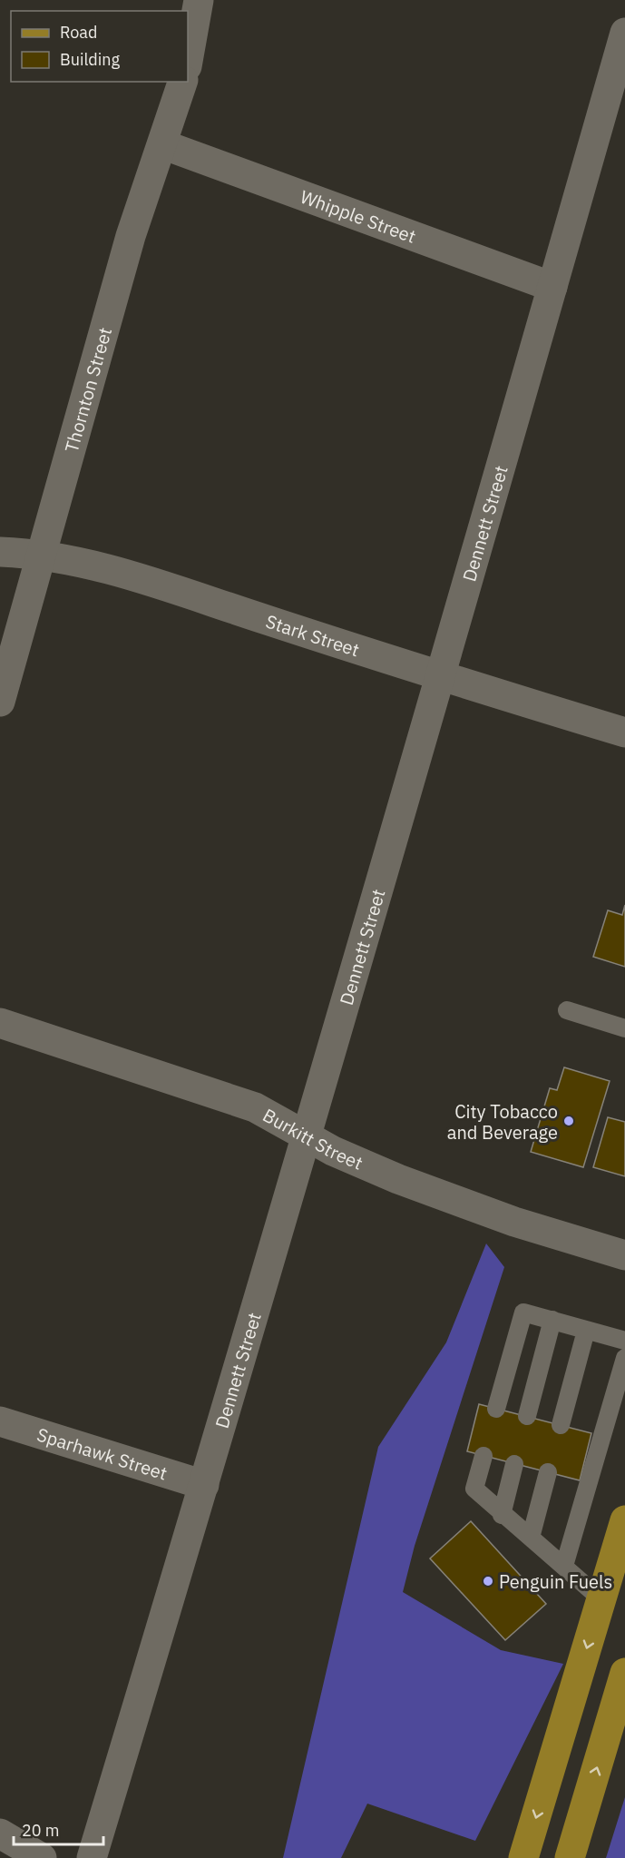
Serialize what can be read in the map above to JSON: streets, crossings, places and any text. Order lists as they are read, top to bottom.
{
  "streets": {
    "street": [
      "Whipple Street",
      "Thornton Street",
      "Dennett Street",
      "Stark Street",
      "Burkitt Street",
      "Sparhawk Street"
    ]
  },
  "crossings": [
    ["Whipple Street", "Thornton Street"],
    ["Whipple Street", "Dennett Street"],
    ["Thornton Street", "Stark Street"],
    ["Dennett Street", "Stark Street"],
    ["Dennett Street", "Burkitt Street"],
    ["Dennett Street", "Sparhawk Street"]
  ],
  "places": ["City Tobacco and Beverage", "Penguin Fuels"],
  "legend": ["Road", "Building"],
  "scale_bar": "20 m"
}
